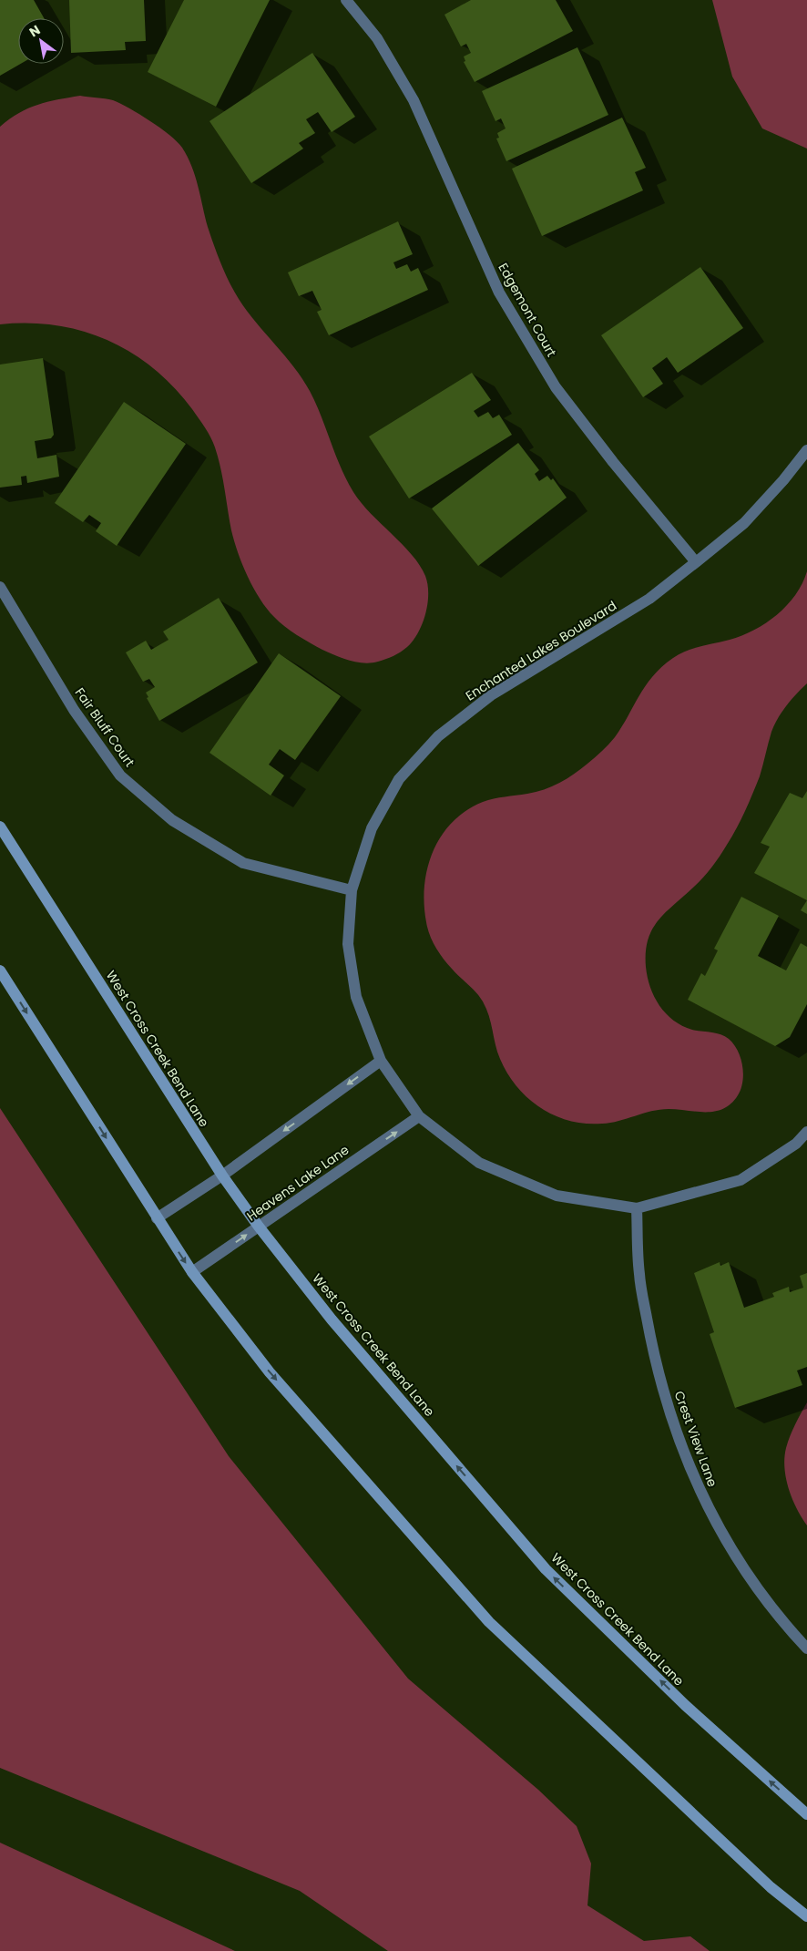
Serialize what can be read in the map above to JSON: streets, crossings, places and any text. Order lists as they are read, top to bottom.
{
  "streets": {
    "main road": ["West Cross Creek Bend Lane"],
    "street": [
      "Edgemont Court",
      "Enchanted Lakes Boulevard",
      "Fair Bluff Court",
      "Heavens Lake Lane",
      "Crest View Lane"
    ]
  },
  "crossings": [
    ["Edgemont Court", "Enchanted Lakes Boulevard"],
    ["Enchanted Lakes Boulevard", "Fair Bluff Court"],
    ["Enchanted Lakes Boulevard", "Heavens Lake Lane"],
    ["Enchanted Lakes Boulevard", "Crest View Lane"],
    ["West Cross Creek Bend Lane", "Heavens Lake Lane"]
  ],
  "north": "top left"
}
